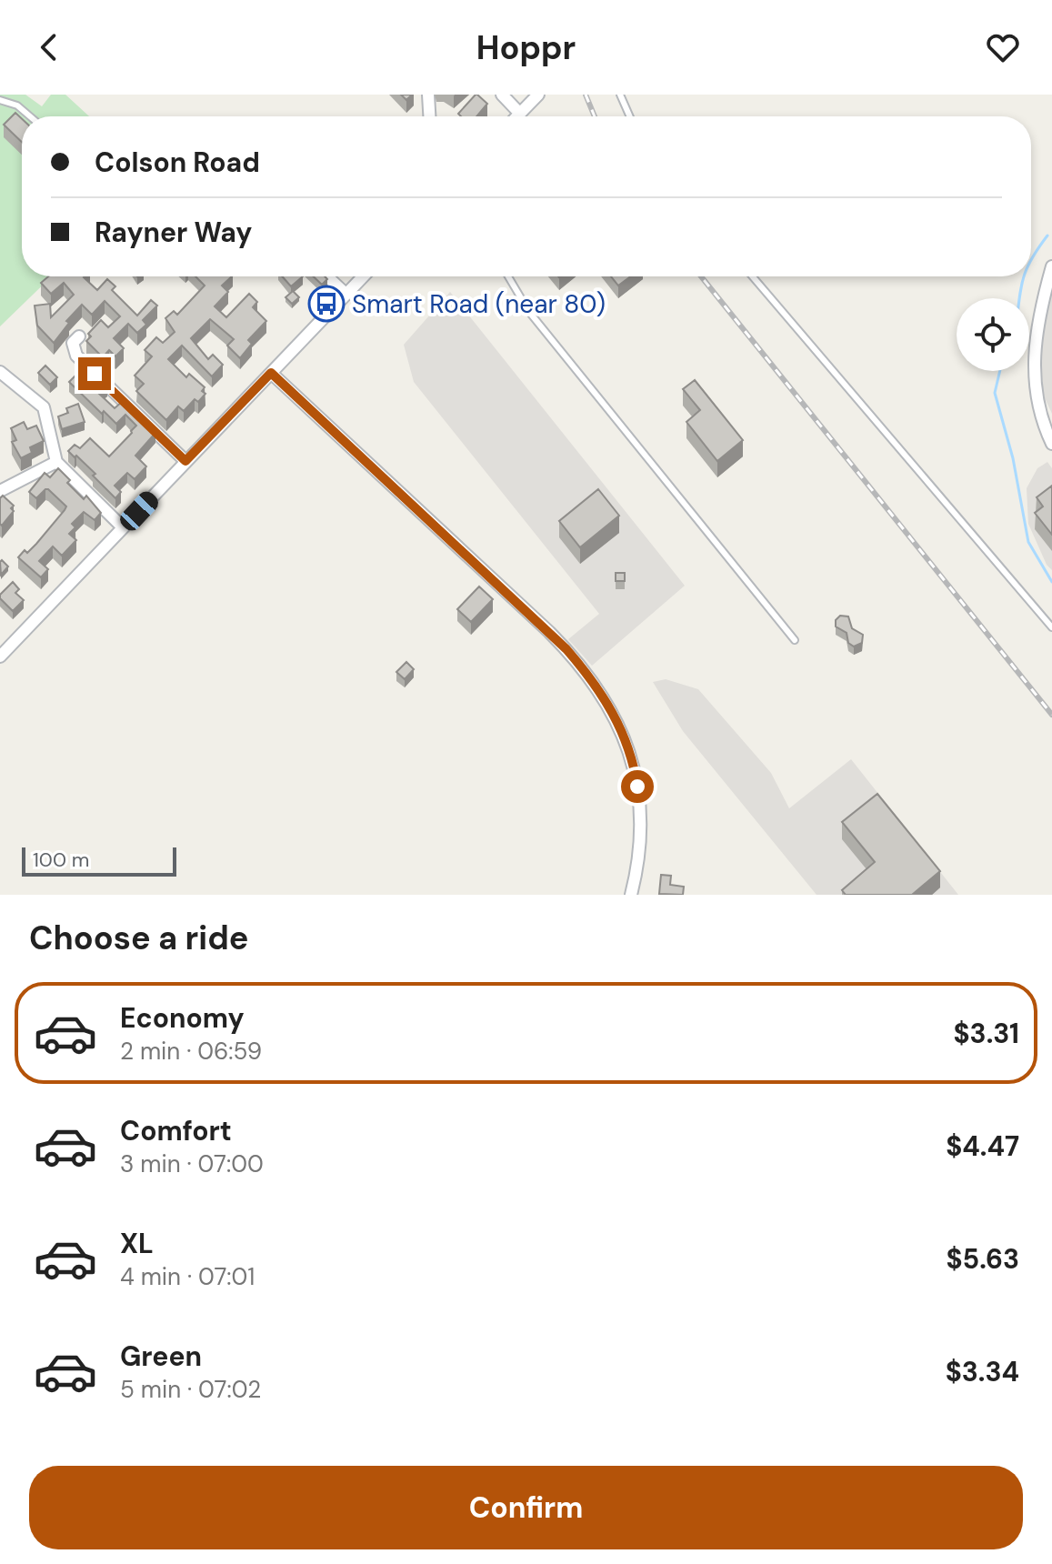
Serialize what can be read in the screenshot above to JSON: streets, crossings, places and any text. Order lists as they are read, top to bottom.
{
  "places": {
    "bus stop": ["Smart Road (near 80)"]
  },
  "scale_bar": "100 m",
  "page": {
    "header": "Hoppr",
    "banner": ["Colson Road", "Rayner Way"],
    "scale": "100 m",
    "heading": "Choose a ride",
    "list": [
      {
        "name": "Economy",
        "note": "2 min · 06:59",
        "value": "$3.31"
      },
      {
        "name": "Comfort",
        "note": "3 min · 07:00",
        "value": "$4.47"
      },
      {
        "name": "XL",
        "note": "4 min · 07:01",
        "value": "$5.63"
      },
      {
        "name": "Green",
        "note": "5 min · 07:02",
        "value": "$3.34"
      }
    ],
    "buttons": "Confirm"
  }
}
